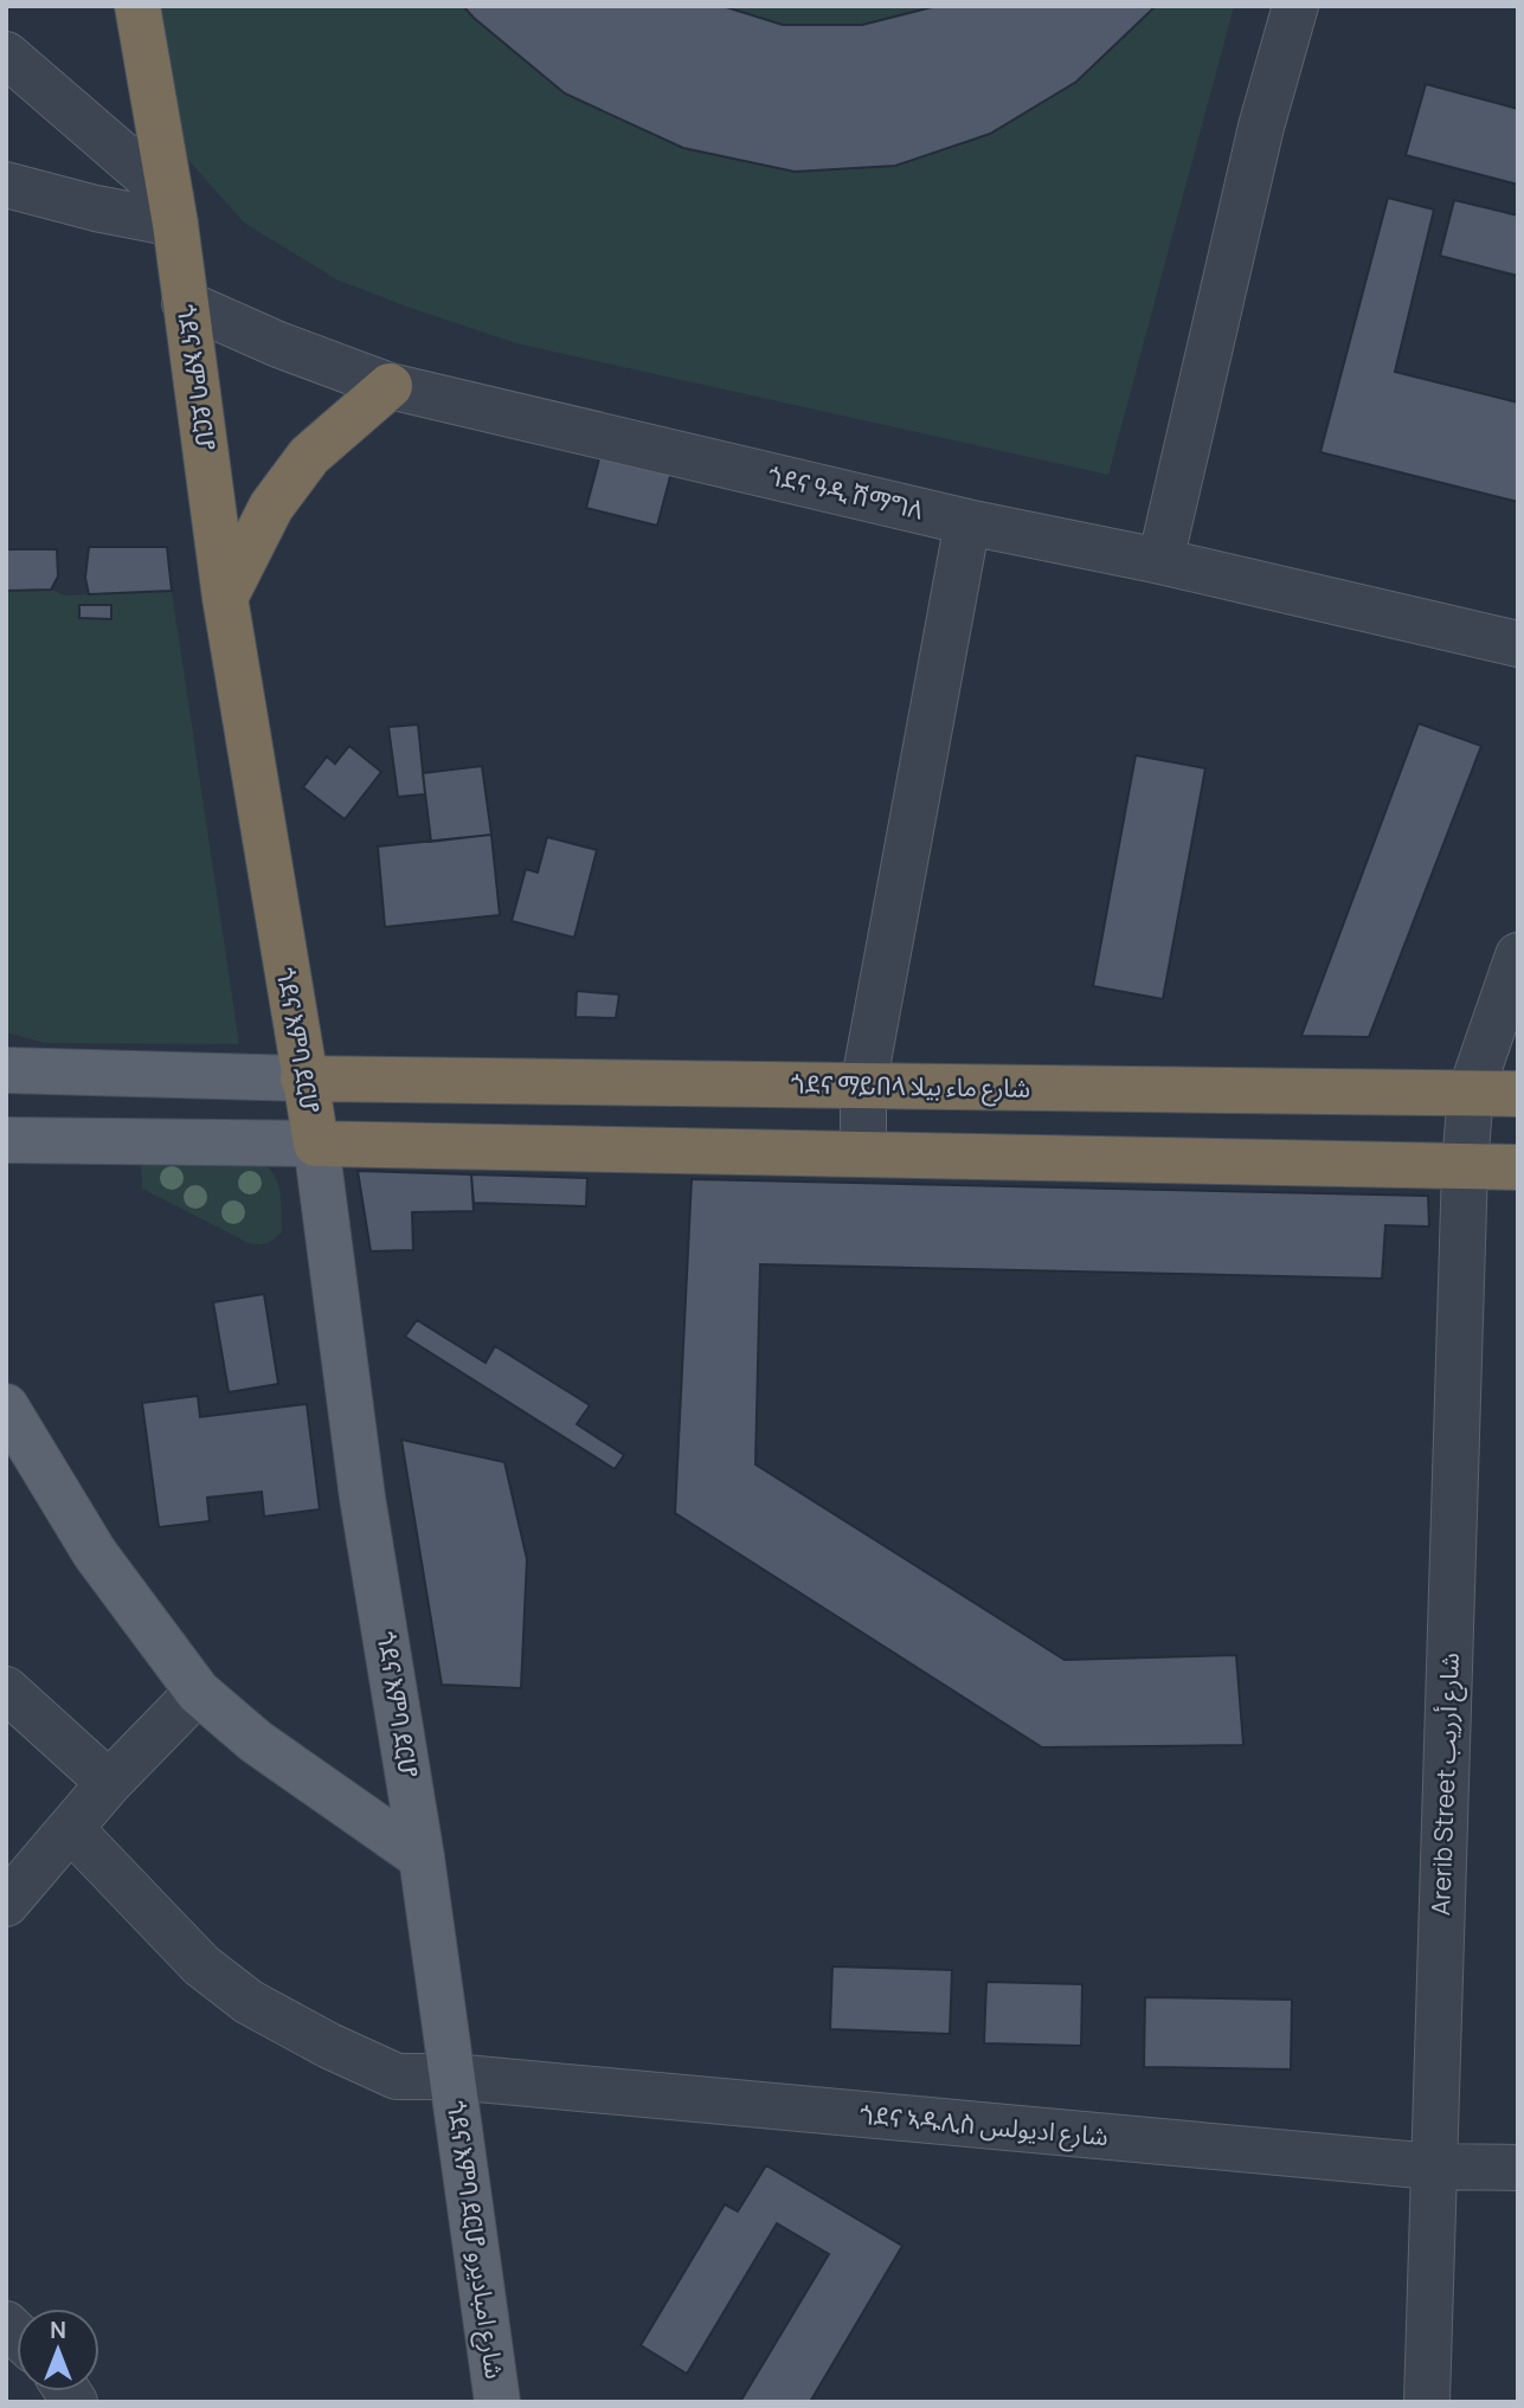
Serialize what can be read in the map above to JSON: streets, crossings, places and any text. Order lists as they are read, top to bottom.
{
  "streets": {
    "highway": ["ጎደና እምባ ደርሆ", "ጎደና ማይበላ شارع ماء بيلا"],
    "main road": ["ጎደና እምባ ደርሆ شارع امباديرو"],
    "street": ["ጎደና ዓዲ ሽማግለ", "Arerib Street شارع أرريب", "ጎደና ኣዱሊስ شارع اديولس"]
  },
  "crossings": [
    ["ጎደና እምባ ደርሆ", "ጎደና ዓዲ ሽማግለ"],
    ["ጎደና እምባ ደርሆ", "ጎደና ማይበላ شارع ماء بيلا"],
    ["ጎደና እምባ ደርሆ", "ጎደና ኣዱሊስ شارع اديولس"],
    ["ጎደና እምባ ደርሆ", "ጎደና እምባ ደርሆ شارع امباديرو"],
    ["ጎደና ማይበላ شارع ماء بيلا", "Arerib Street شارع أرريب"],
    ["Arerib Street شارع أرريب", "ጎደና ኣዱሊስ شارع اديولس"],
    ["ጎደና ኣዱሊስ شارع اديولس", "ጎደና እምባ ደርሆ شارع امباديرو"]
  ],
  "north": "top"
}
